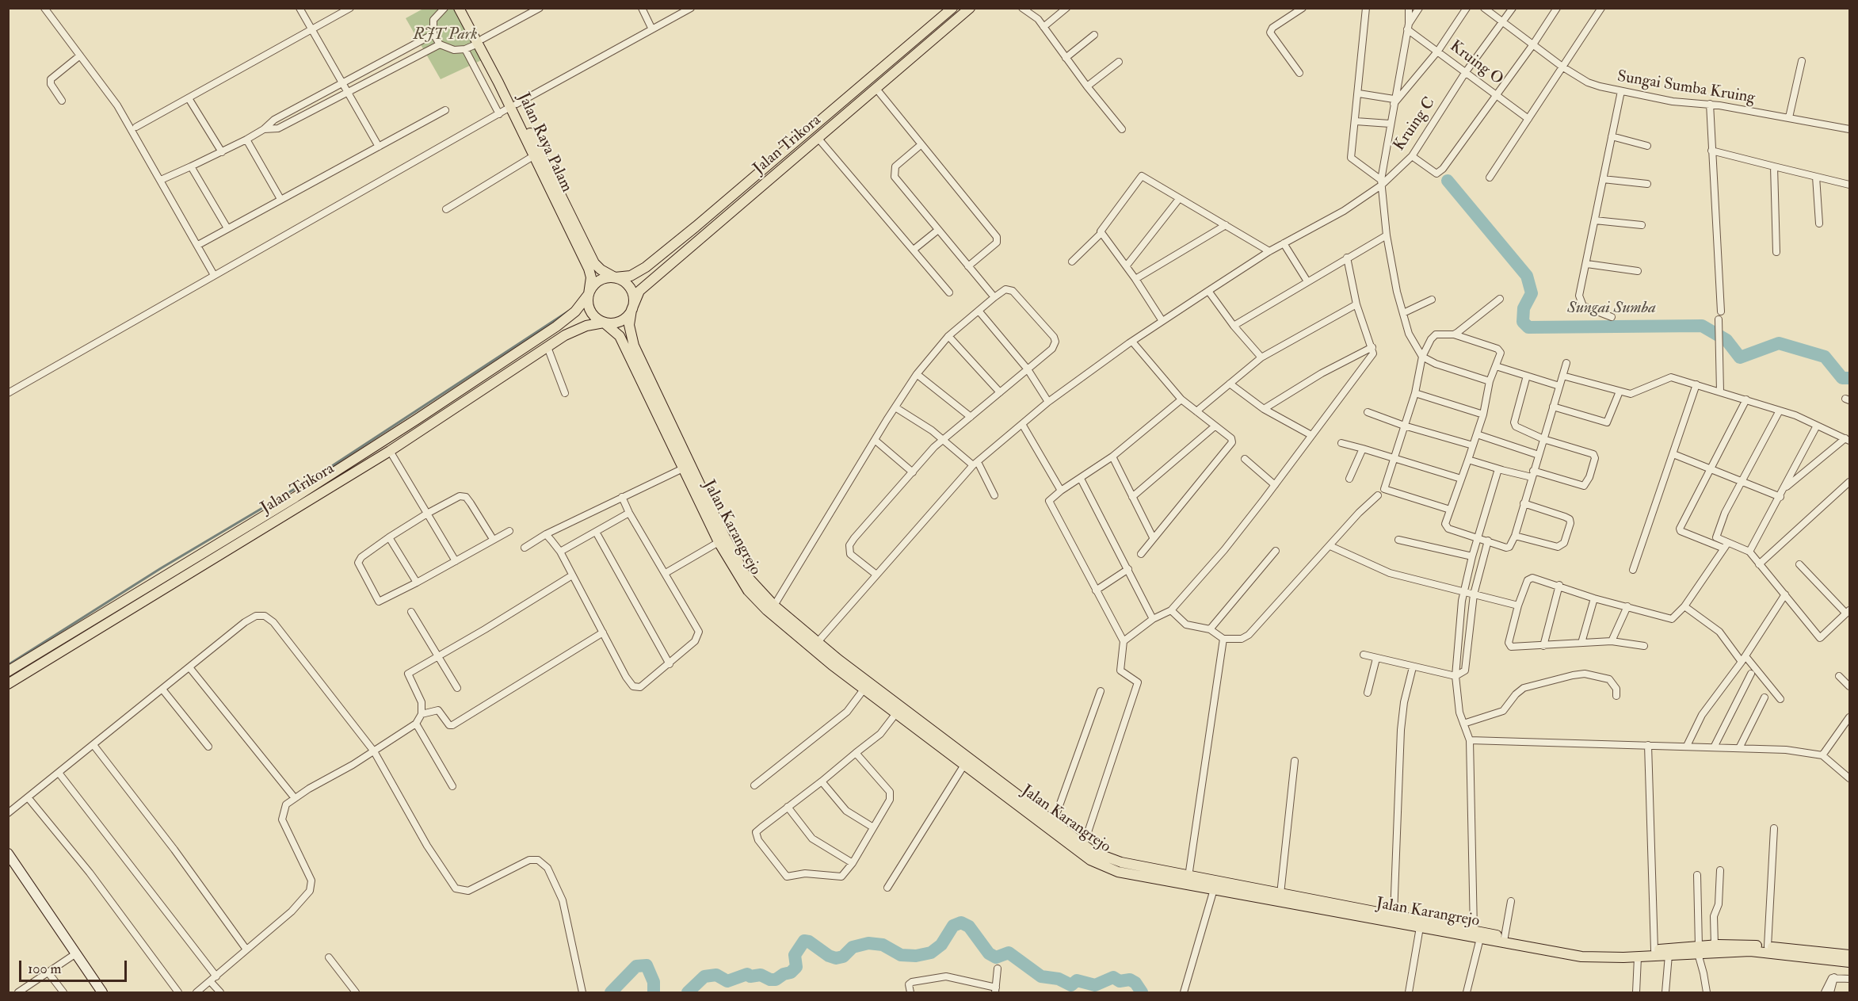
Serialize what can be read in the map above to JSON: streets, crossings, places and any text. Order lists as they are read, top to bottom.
{
  "streets": {
    "main road": ["Jalan Raya Palam", "Jalan Trikora", "Jalan Karangrejo"],
    "street": ["Kruing O", "Sungai Sumba Kruing", "Kruing C"]
  },
  "crossings": [
    ["Kruing O", "Kruing C"],
    ["Sungai Sumba Kruing", "Kruing C"],
    ["Kruing C", "Jalan Karangrejo"],
    ["Jalan Raya Palam", "Jalan Trikora"],
    ["Jalan Raya Palam", "Jalan Karangrejo"],
    ["Jalan Trikora", "Jalan Karangrejo"]
  ],
  "water": ["Sungai Sumba"],
  "parks": ["RJT Park"],
  "scale_bar": "100 m"
}
